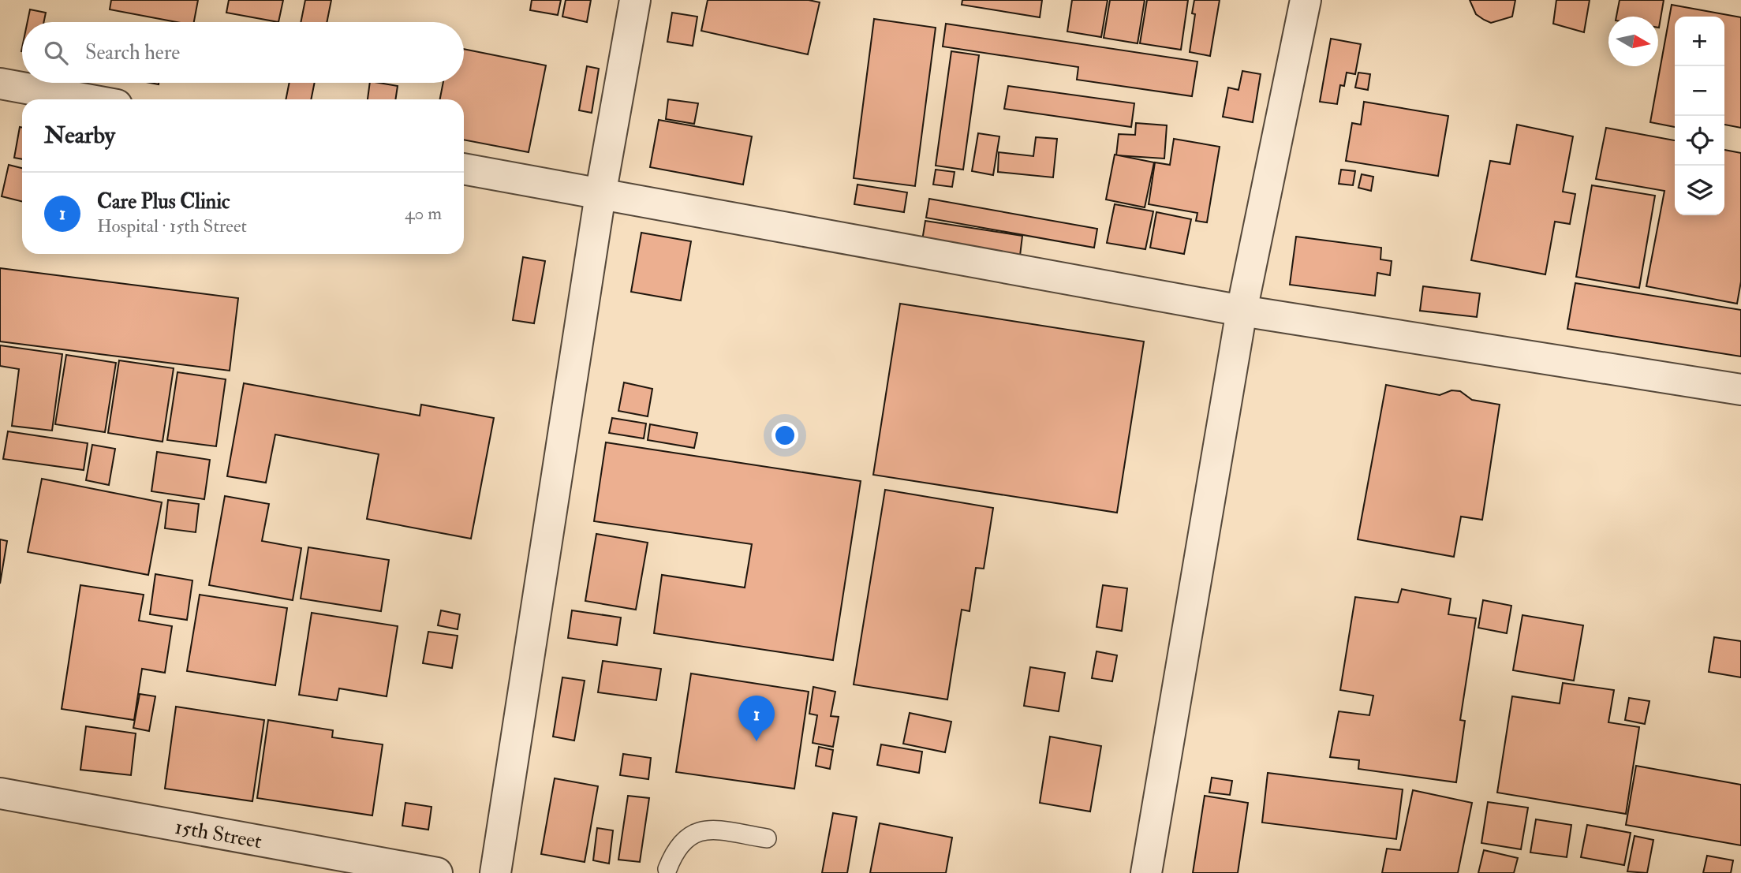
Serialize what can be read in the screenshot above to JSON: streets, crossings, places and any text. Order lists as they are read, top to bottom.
{
  "streets": {
    "street": ["15th Street"]
  },
  "north": "right",
  "page": {
    "map_buttons": ["+", "−"],
    "search": "Search here",
    "heading": "Nearby",
    "list": [
      {
        "mark": "1",
        "name": "Care Plus Clinic",
        "note": "Hospital · 15th Street",
        "value": "40 m"
      }
    ],
    "pins": "1"
  }
}
